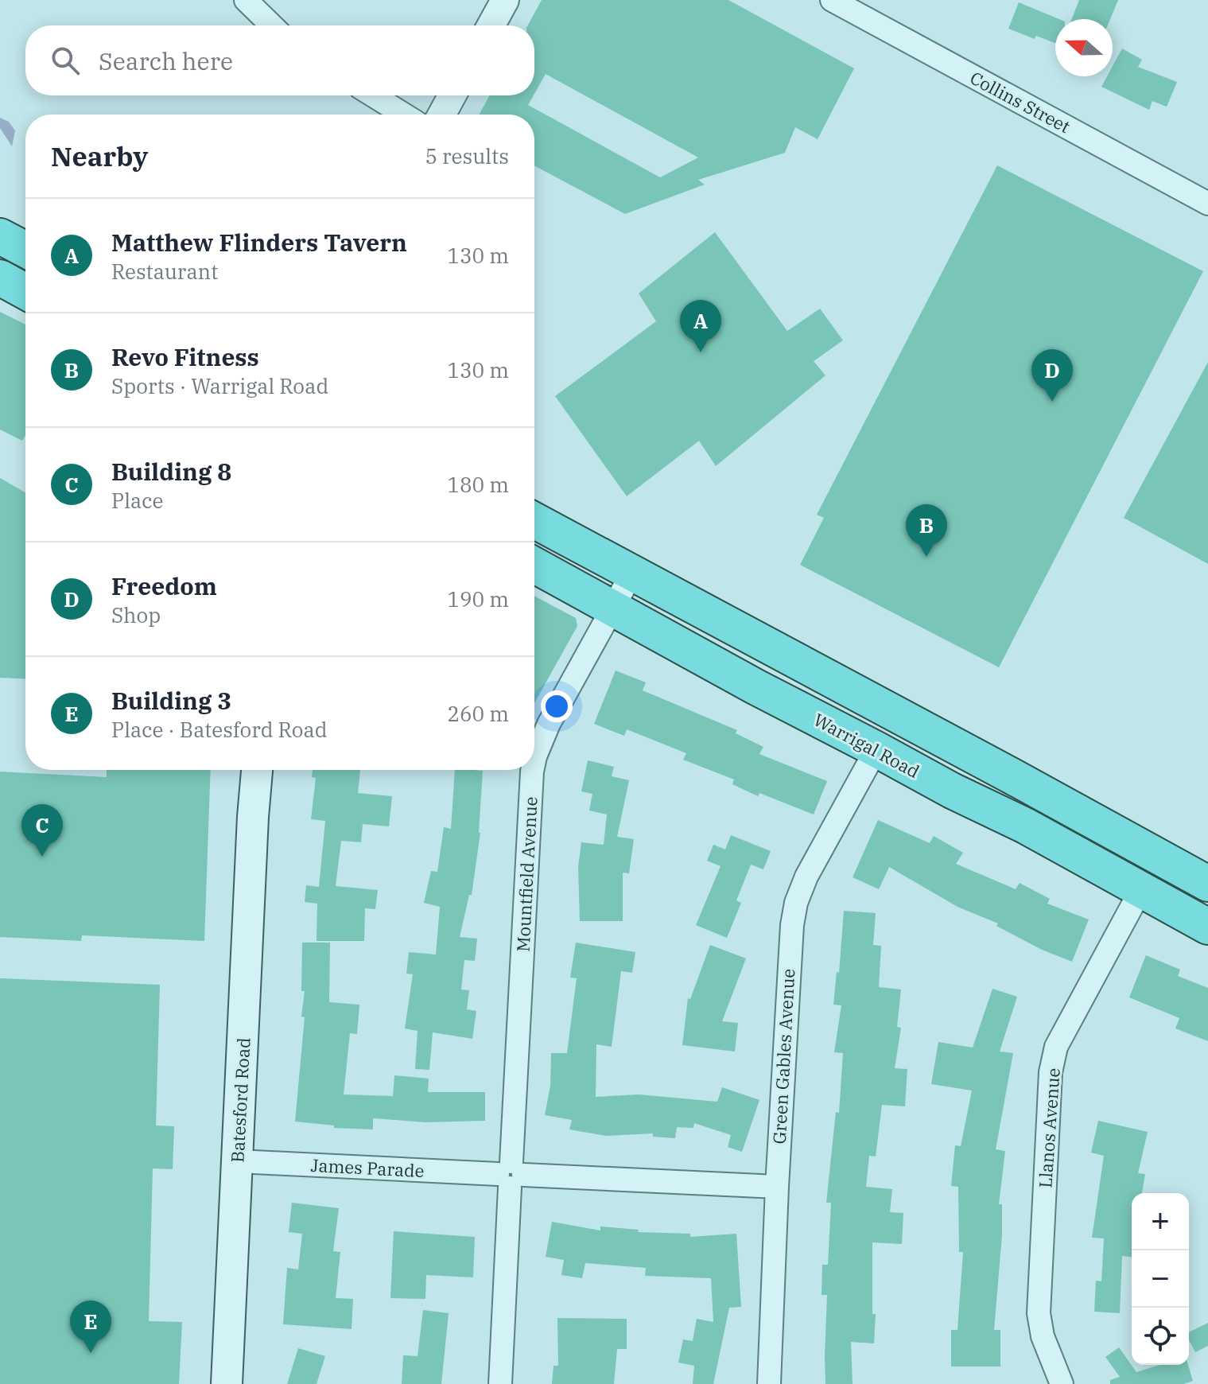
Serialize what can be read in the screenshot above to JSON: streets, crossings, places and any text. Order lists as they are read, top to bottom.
{
  "streets": {
    "highway": ["Warrigal Road"],
    "main road": ["Batesford Road"],
    "street": [
      "Collins Street",
      "Mountfield Avenue",
      "Green Gables Avenue",
      "Llanos Avenue",
      "James Parade"
    ]
  },
  "crossings": [
    ["Warrigal Road", "Mountfield Avenue"],
    ["Warrigal Road", "Green Gables Avenue"],
    ["Warrigal Road", "Llanos Avenue"],
    ["Mountfield Avenue", "James Parade"],
    ["Green Gables Avenue", "James Parade"],
    ["Batesford Road", "James Parade"]
  ],
  "north": "left",
  "page": {
    "search": "Search here",
    "heading": ["Nearby", "5 results"],
    "list": [
      {
        "mark": "A",
        "name": "Matthew Flinders Tavern",
        "note": "Restaurant",
        "value": "130 m"
      },
      {
        "mark": "B",
        "name": "Revo Fitness",
        "note": "Sports · Warrigal Road",
        "value": "130 m"
      },
      {
        "mark": "C",
        "name": "Building 8",
        "note": "Place",
        "value": "180 m"
      },
      {
        "mark": "D",
        "name": "Freedom",
        "note": "Shop",
        "value": "190 m"
      },
      {
        "mark": "E",
        "name": "Building 3",
        "note": "Place · Batesford Road",
        "value": "260 m"
      }
    ],
    "pins": [
      "A",
      "D",
      "B",
      "C",
      "E"
    ],
    "map_buttons": ["+", "−"]
  }
}
